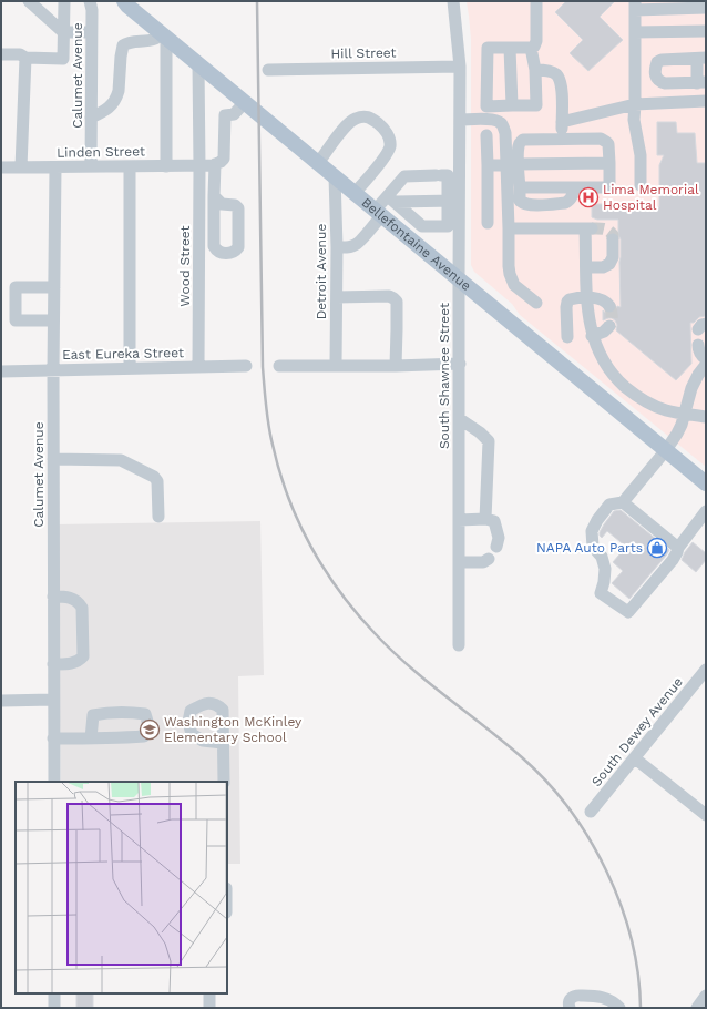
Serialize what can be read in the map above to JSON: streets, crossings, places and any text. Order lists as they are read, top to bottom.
{
  "streets": {
    "main road": ["Bellefontaine Avenue"],
    "street": [
      "Hill Street",
      "Calumet Avenue",
      "Linden Street",
      "Wood Street",
      "Detroit Avenue",
      "East Eureka Street",
      "South Shawnee Street",
      "South Dewey Avenue"
    ]
  },
  "crossings": [
    ["Hill Street", "South Shawnee Street"],
    ["Calumet Avenue", "Linden Street"],
    ["Calumet Avenue", "East Eureka Street"],
    ["Linden Street", "Wood Street"],
    ["Bellefontaine Avenue", "Wood Street"],
    ["Bellefontaine Avenue", "Detroit Avenue"],
    ["Bellefontaine Avenue", "South Shawnee Street"],
    ["Wood Street", "East Eureka Street"]
  ],
  "places": {
    "hospital": ["Lima Memorial Hospital"],
    "shop": ["NAPA Auto Parts"],
    "school or university": ["Washington McKinley Elementary School"]
  }
}
